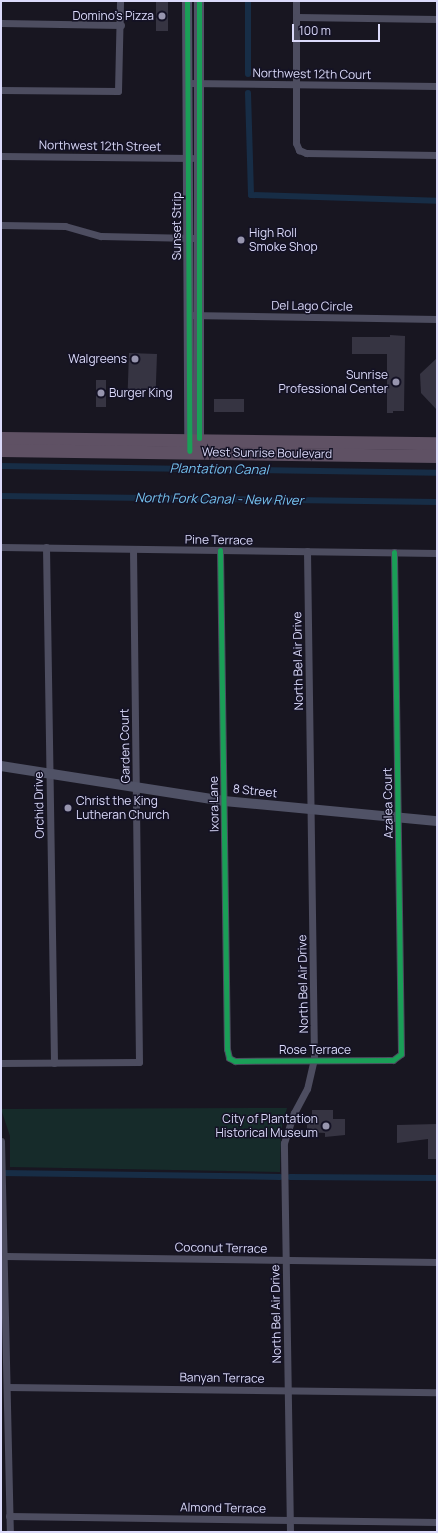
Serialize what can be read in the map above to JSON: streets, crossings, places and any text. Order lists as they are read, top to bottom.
{
  "streets": {
    "highway": ["West Sunrise Boulevard"],
    "street": [
      "Northwest 12th Court",
      "Northwest 12th Street",
      "Sunset Strip",
      "Del Lago Circle",
      "Pine Terrace",
      "North Bel Air Drive",
      "Garden Court",
      "8 Street",
      "Azalea Court",
      "Ixora Lane",
      "Orchid Drive",
      "Rose Terrace",
      "Coconut Terrace",
      "Banyan Terrace",
      "Almond Terrace"
    ]
  },
  "crossings": [
    ["Northwest 12th Court", "Sunset Strip"],
    ["Northwest 12th Street", "Sunset Strip"],
    ["Sunset Strip", "Del Lago Circle"],
    ["Sunset Strip", "West Sunrise Boulevard"],
    ["Pine Terrace", "North Bel Air Drive"],
    ["Pine Terrace", "Garden Court"],
    ["Pine Terrace", "Azalea Court"],
    ["Pine Terrace", "Ixora Lane"],
    ["Pine Terrace", "Orchid Drive"],
    ["North Bel Air Drive", "8 Street"],
    ["North Bel Air Drive", "Rose Terrace"],
    ["North Bel Air Drive", "Coconut Terrace"],
    ["North Bel Air Drive", "Banyan Terrace"],
    ["North Bel Air Drive", "Almond Terrace"],
    ["Garden Court", "8 Street"],
    ["Garden Court", "Orchid Drive"],
    ["8 Street", "Azalea Court"],
    ["8 Street", "Ixora Lane"],
    ["8 Street", "Orchid Drive"],
    ["Azalea Court", "Rose Terrace"],
    ["Ixora Lane", "Rose Terrace"]
  ],
  "water": ["Plantation Canal", "North Fork Canal - New River"],
  "places": [
    "Domino's Pizza",
    "High Roll Smoke Shop",
    "Walgreens",
    "Sunrise Professional Center",
    "Burger King",
    "Christ the King Lutheran Church",
    "City of Plantation Historical Museum"
  ],
  "scale_bar": "100 m"
}
